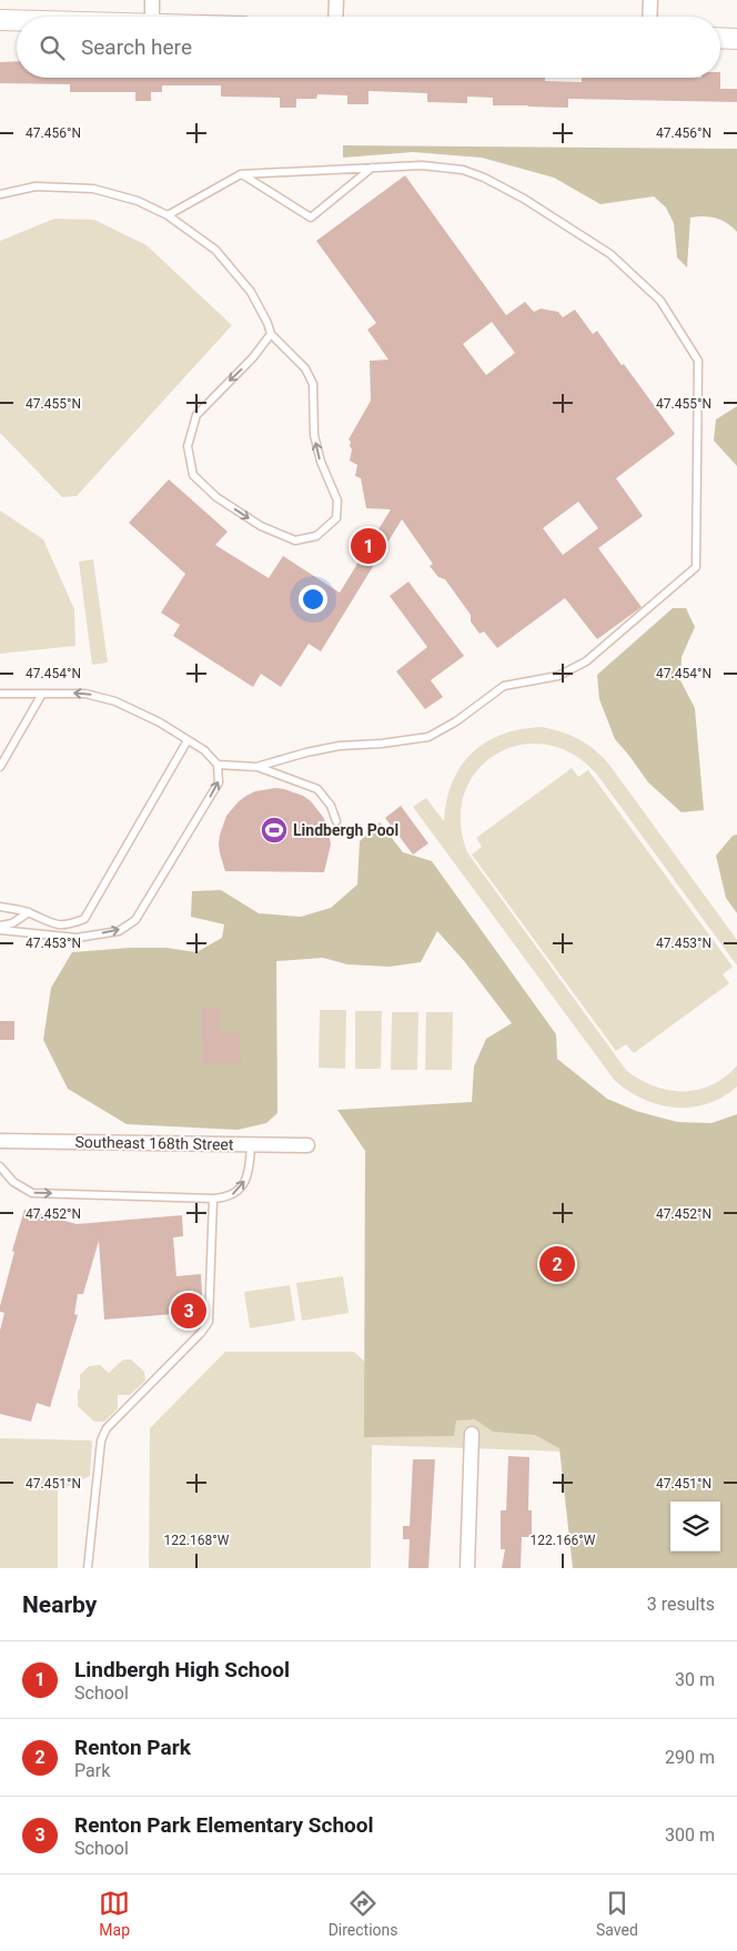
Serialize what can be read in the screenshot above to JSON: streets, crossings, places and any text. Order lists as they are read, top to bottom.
{
  "streets": {
    "street": ["Southeast 168th Street"]
  },
  "places": {
    "sports": ["Lindbergh Pool"]
  },
  "page": {
    "search": "Search here",
    "pins": ["1", "2", "3"],
    "heading": ["Nearby", "3 results"],
    "list": [
      {
        "mark": "1",
        "name": "Lindbergh High School",
        "note": "School",
        "value": "30 m"
      },
      {
        "mark": "2",
        "name": "Renton Park",
        "note": "Park",
        "value": "290 m"
      },
      {
        "mark": "3",
        "name": "Renton Park Elementary School",
        "note": "School",
        "value": "300 m"
      }
    ],
    "nav": ["Map", "Directions", "Saved"]
  },
  "coordinates": [
    "47.456°N",
    "47.455°N",
    "47.454°N",
    "47.453°N",
    "47.452°N",
    "47.451°N",
    "122.168°W",
    "122.166°W"
  ]
}
